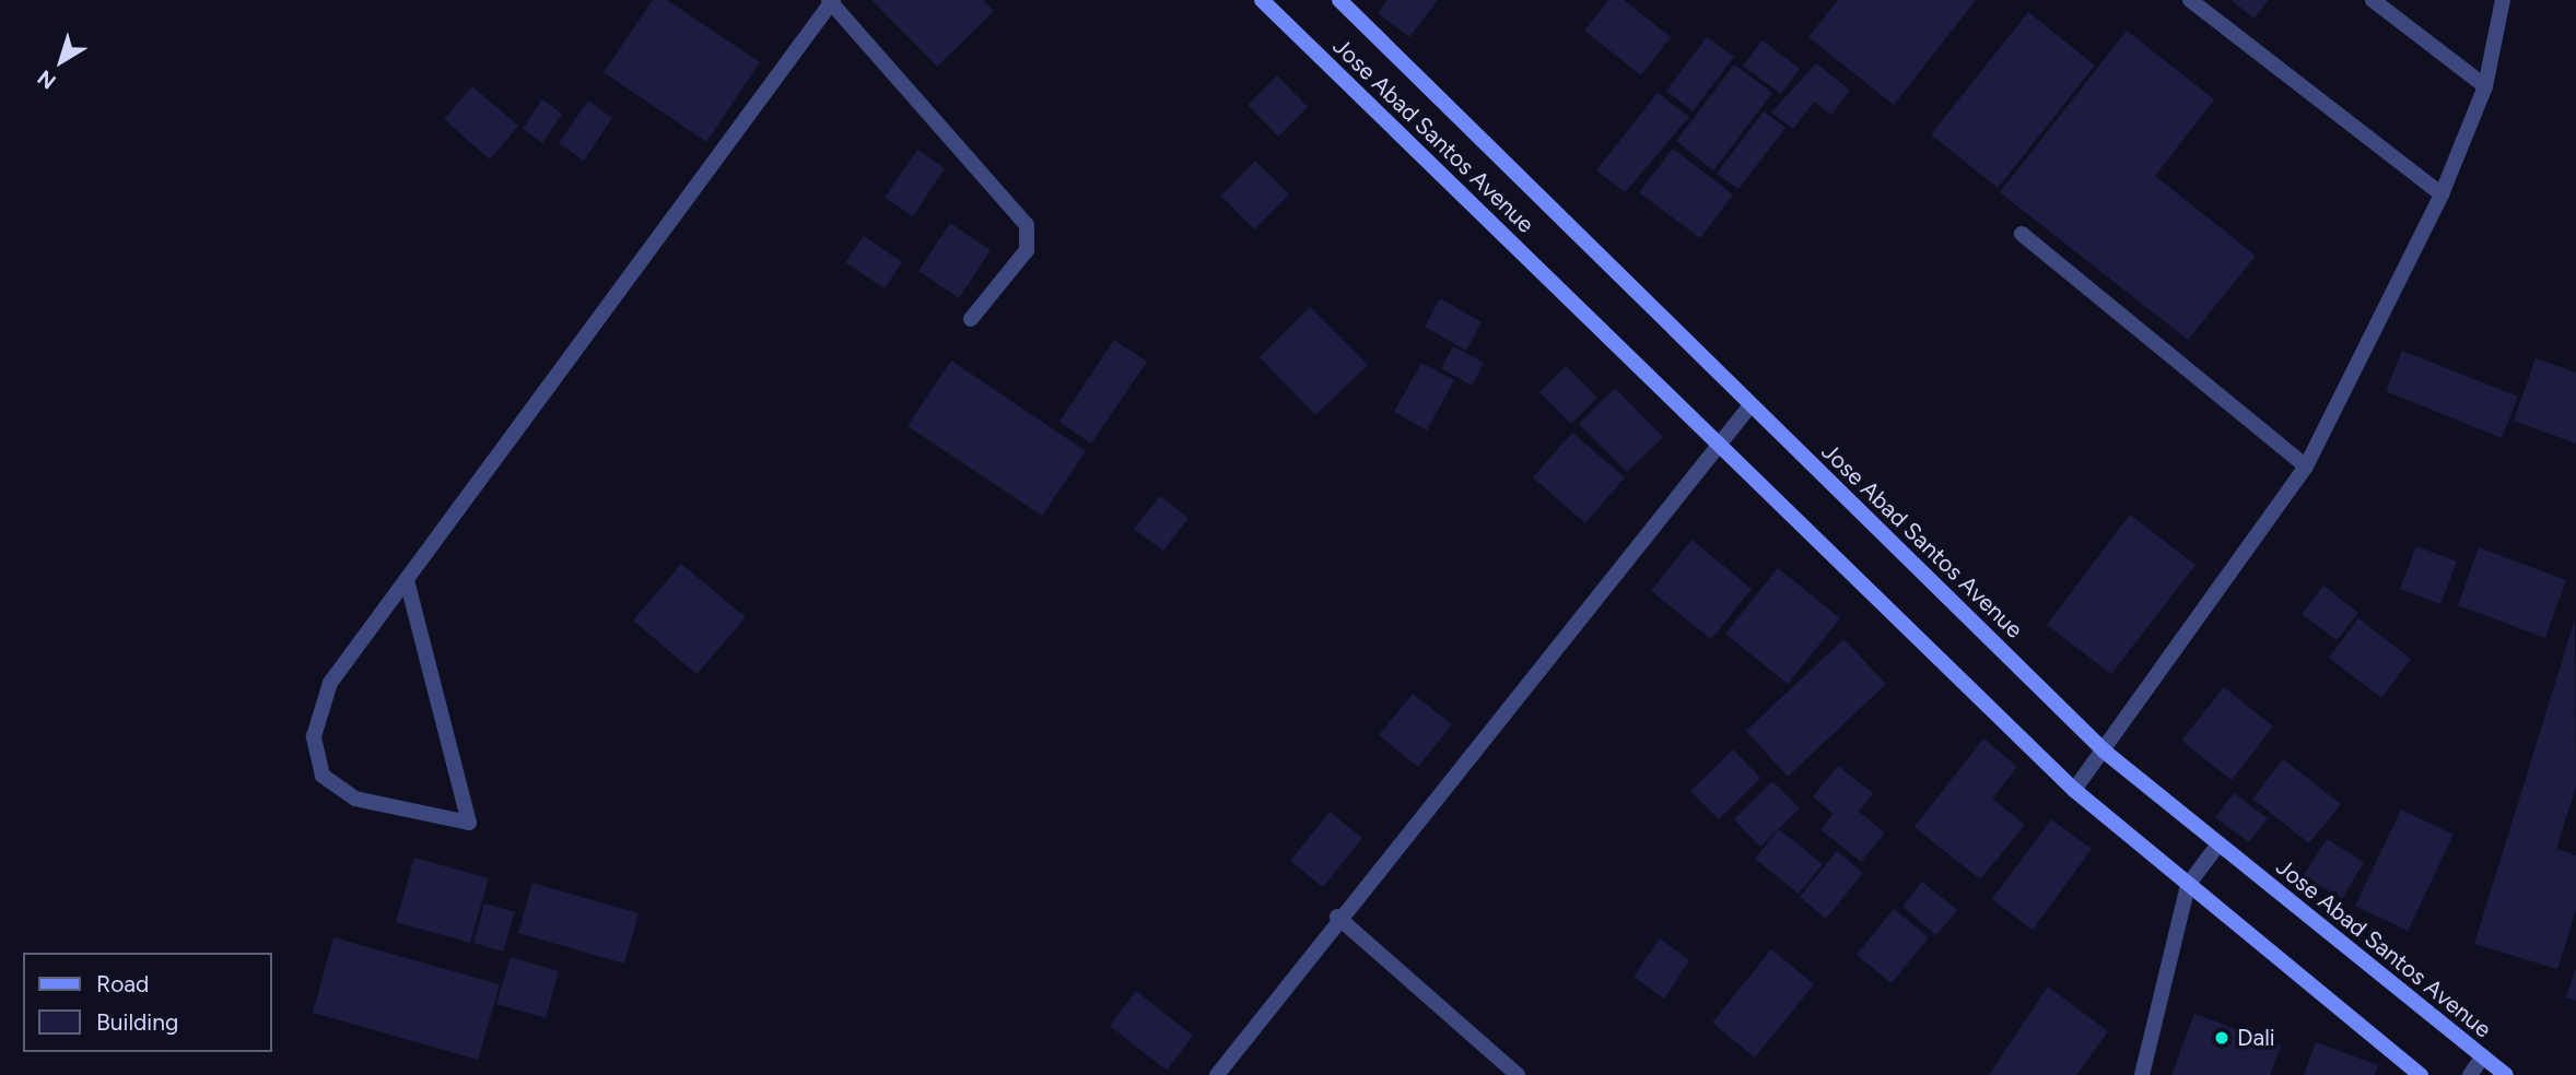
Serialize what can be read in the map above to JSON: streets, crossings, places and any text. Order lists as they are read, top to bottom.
{
  "streets": {
    "main road": ["Jose Abad Santos Avenue"]
  },
  "places": ["Dali"],
  "legend": ["Road", "Building"],
  "north": "bottom left"
}
